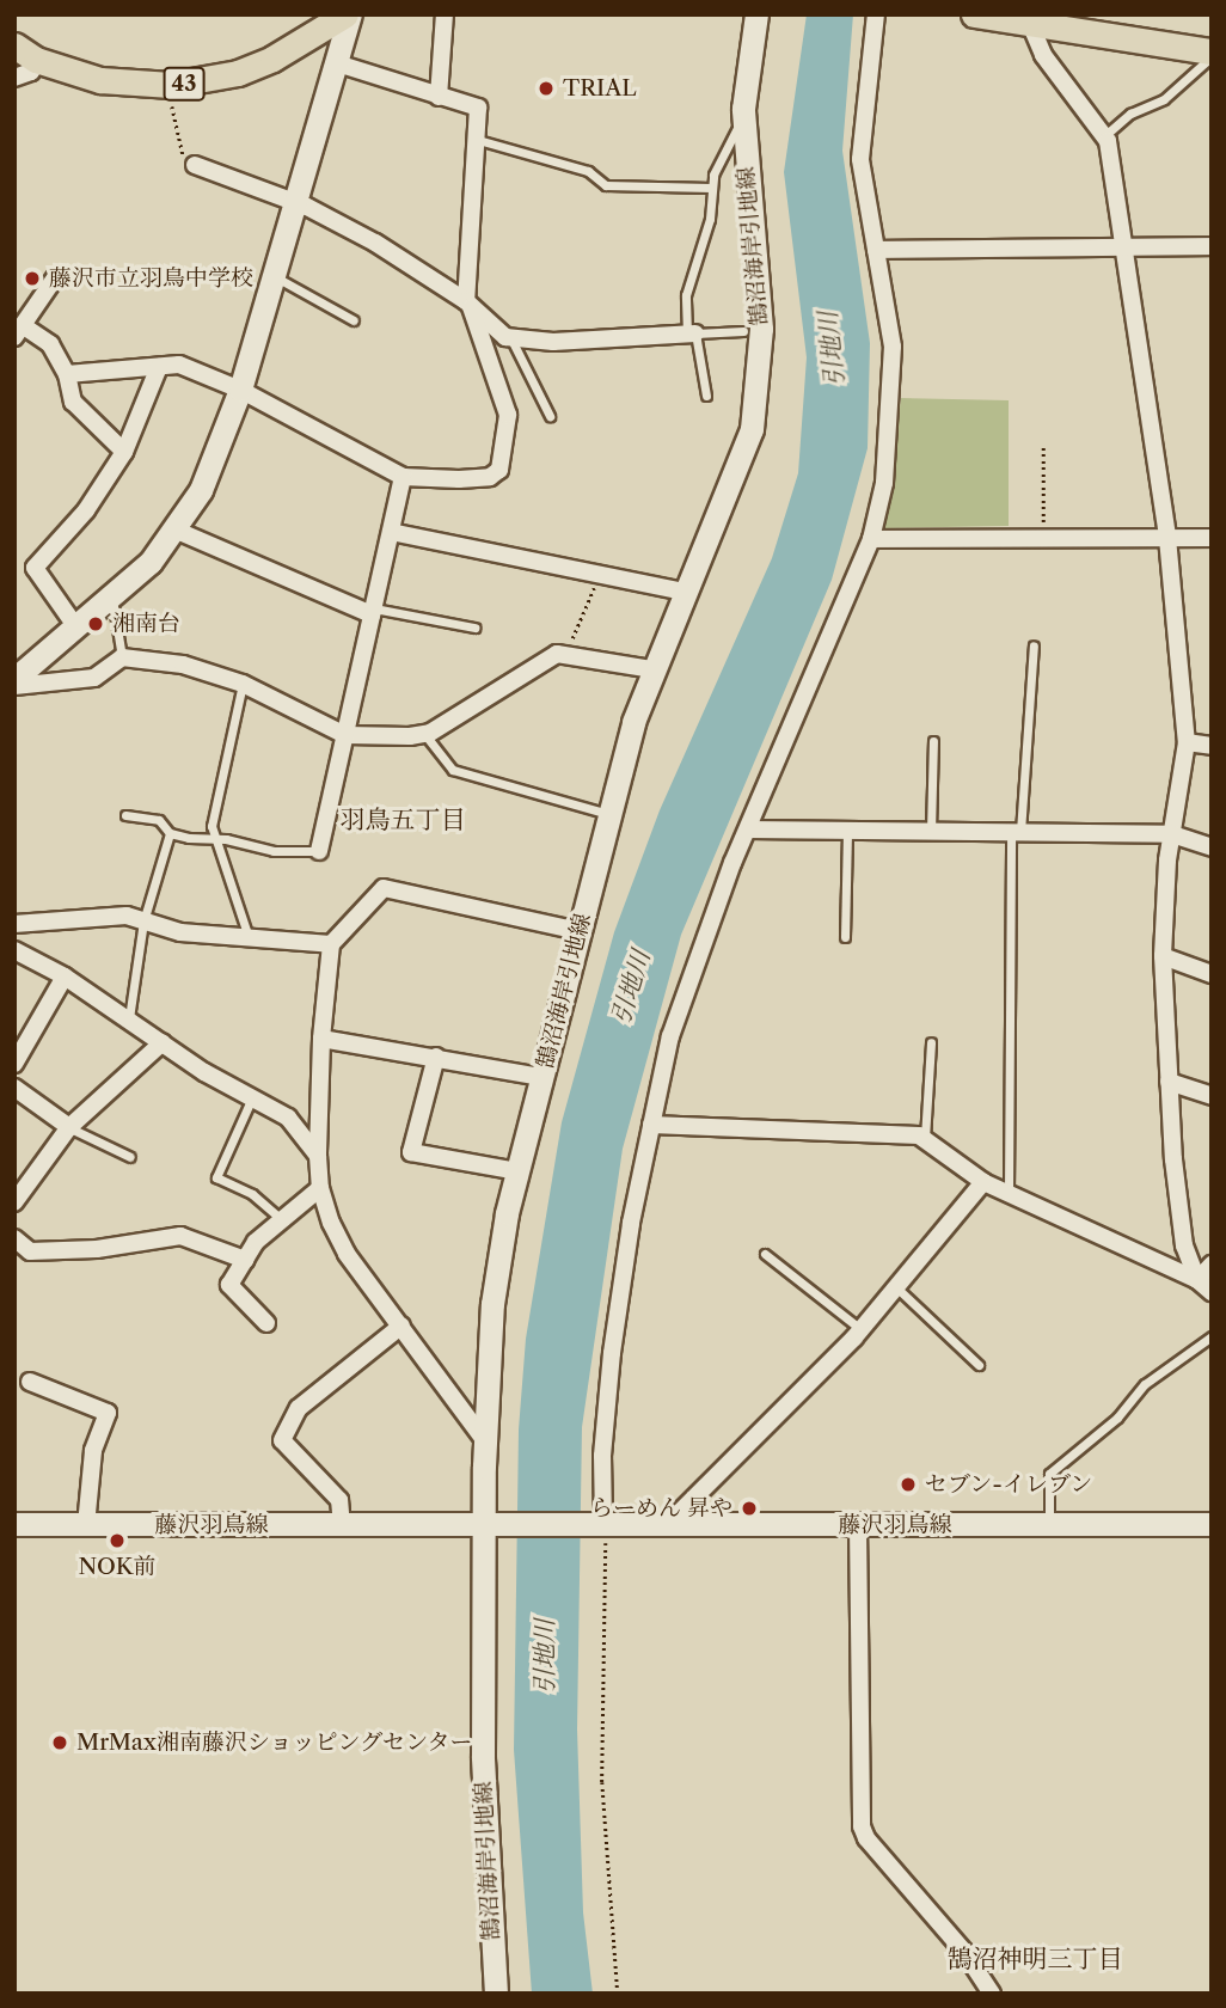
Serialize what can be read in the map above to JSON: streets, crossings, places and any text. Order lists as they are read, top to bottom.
{
  "streets": {
    "main road": ["43"],
    "street": ["鵠沼海岸引地線", "藤沢羽鳥線"]
  },
  "crossings": [
    ["鵠沼海岸引地線", "藤沢羽鳥線"]
  ],
  "districts": ["羽鳥五丁目", "鵠沼神明三丁目"],
  "water": ["引地川"],
  "places": [
    "TRIAL",
    "藤沢市立羽鳥中学校",
    "湘南台",
    "セブン-イレブン",
    "らーめん 昇や",
    "NOK前",
    "MrMax湘南藤沢ショッピングセンター"
  ]
}
